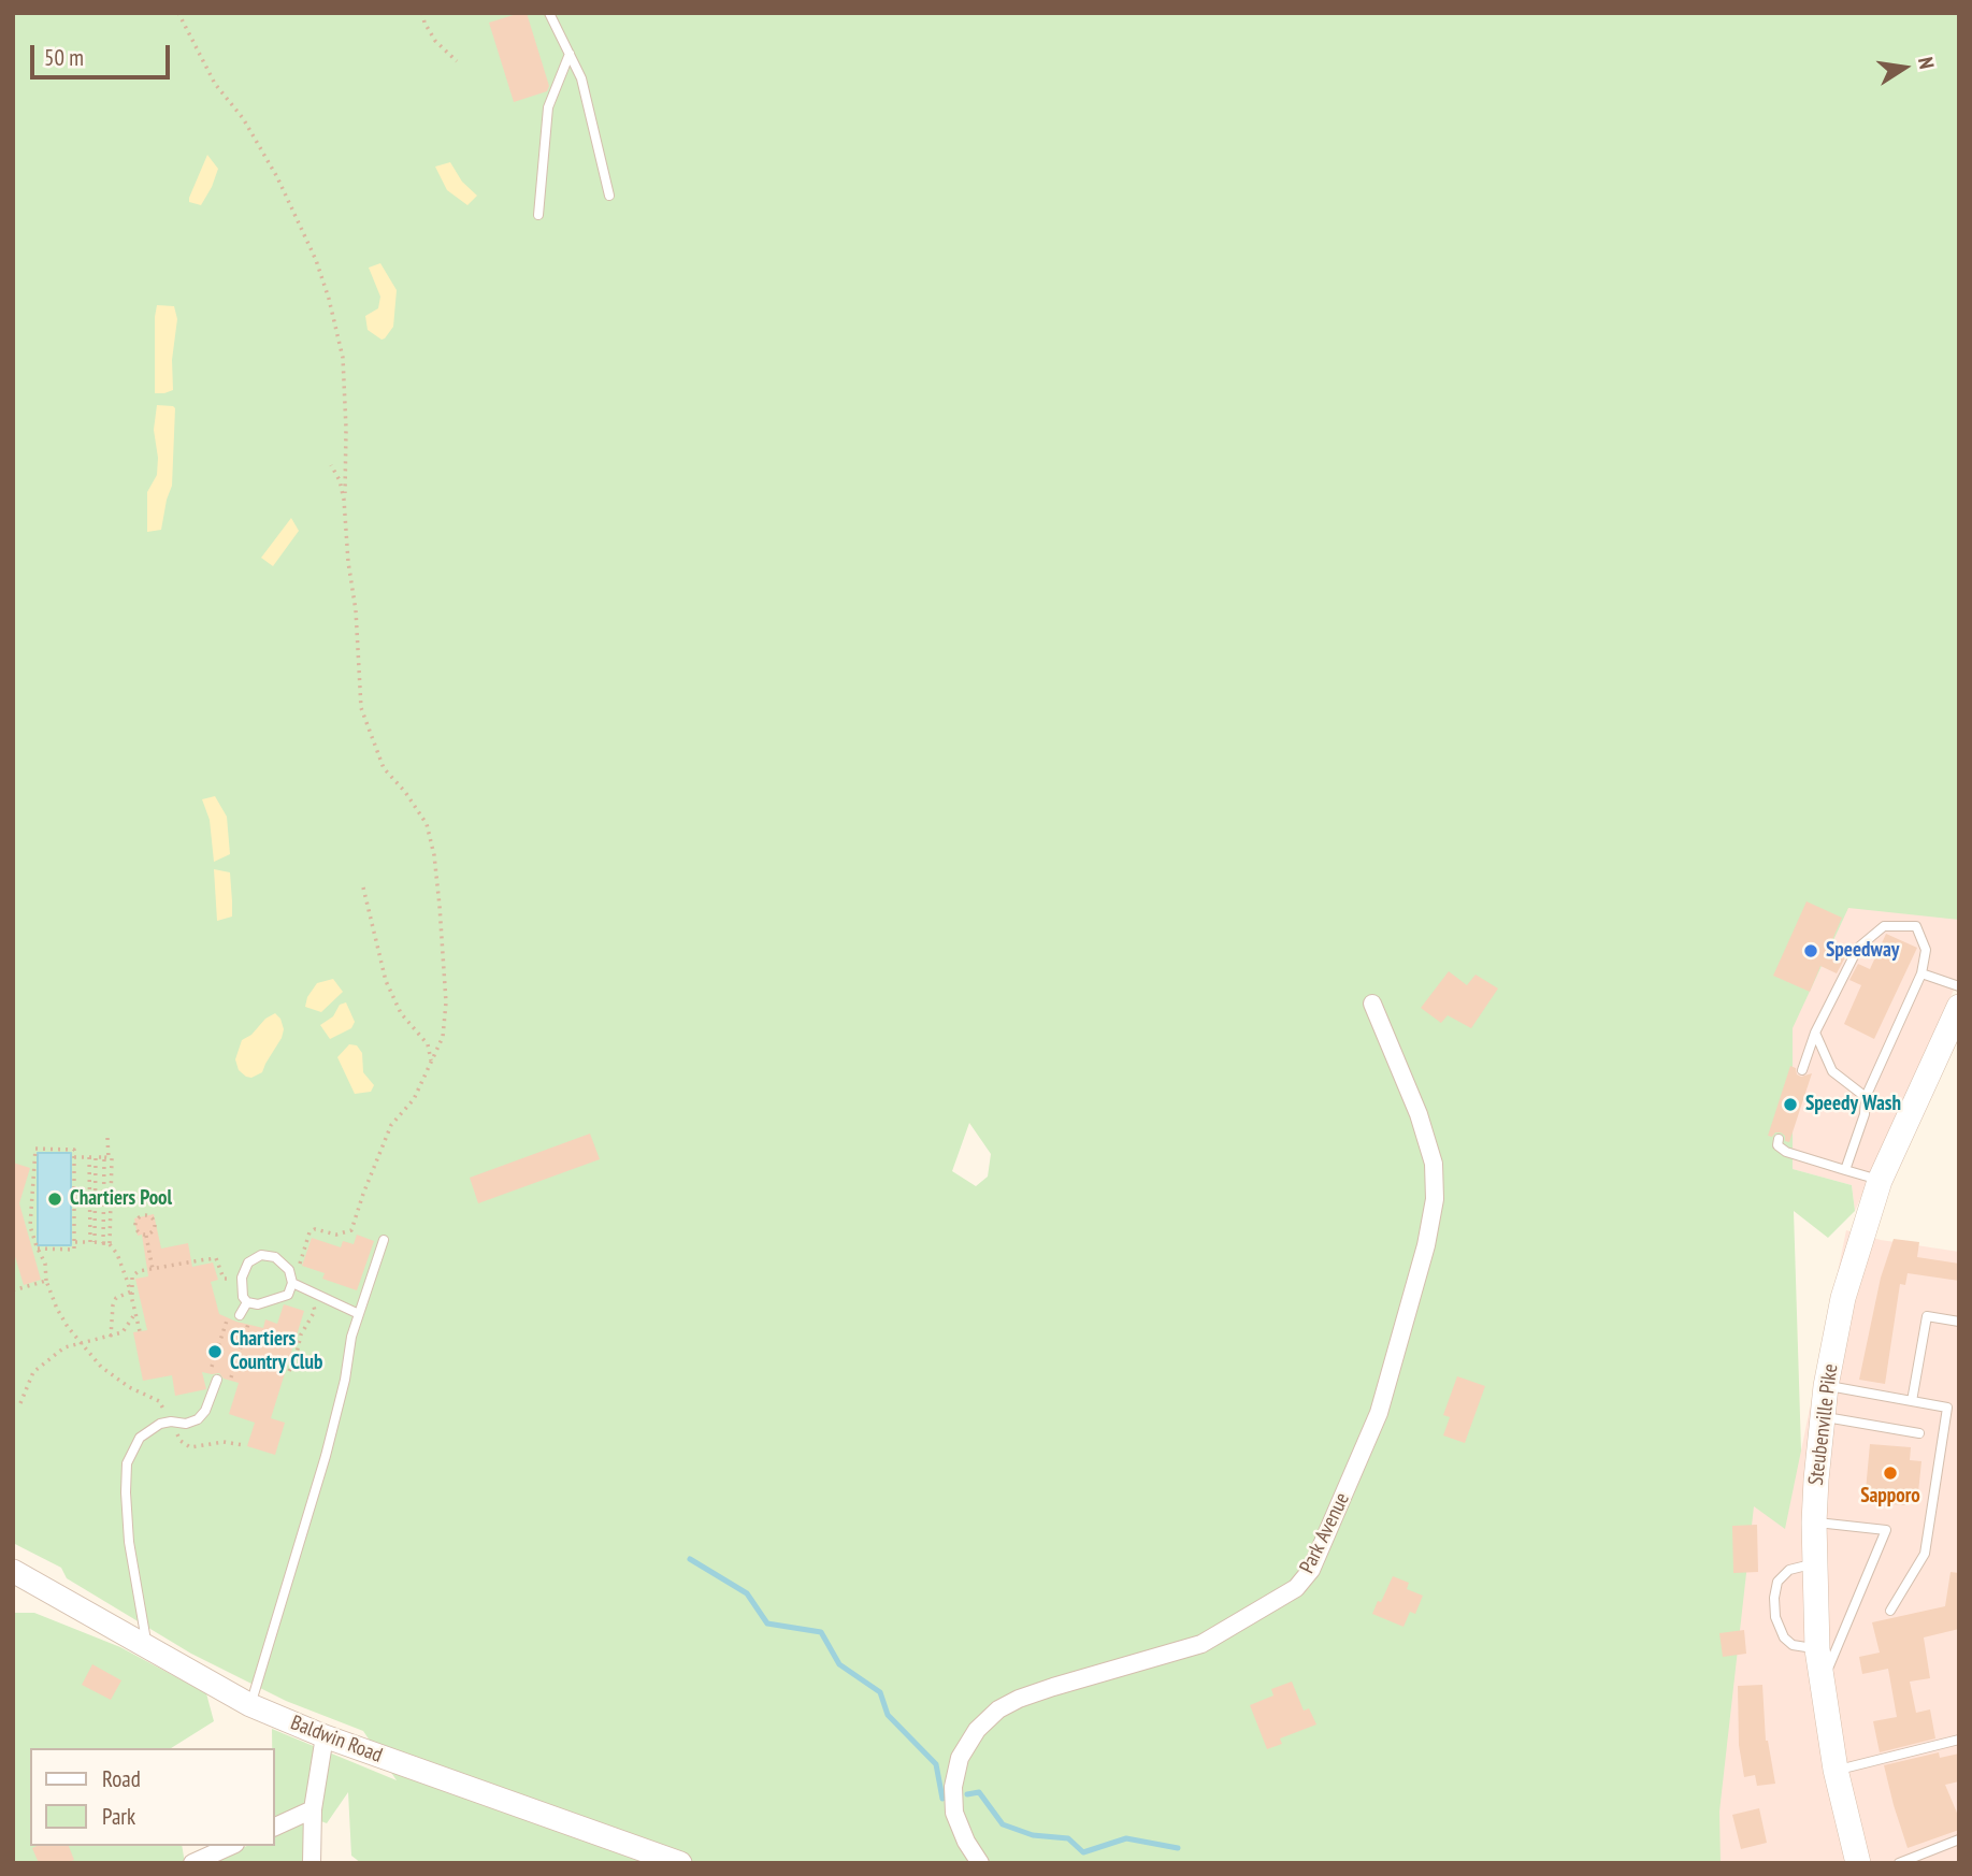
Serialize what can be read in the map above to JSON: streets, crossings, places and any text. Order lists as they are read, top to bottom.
{
  "streets": {
    "main road": ["Steubenville Pike"],
    "street": ["Park Avenue", "Baldwin Road"]
  },
  "places": [
    "Speedway",
    "Speedy Wash",
    "Chartiers Pool",
    "Chartiers Country Club",
    "Sapporo"
  ],
  "legend": ["Road", "Park"],
  "scale_bar": "50 m",
  "north": "right"
}
